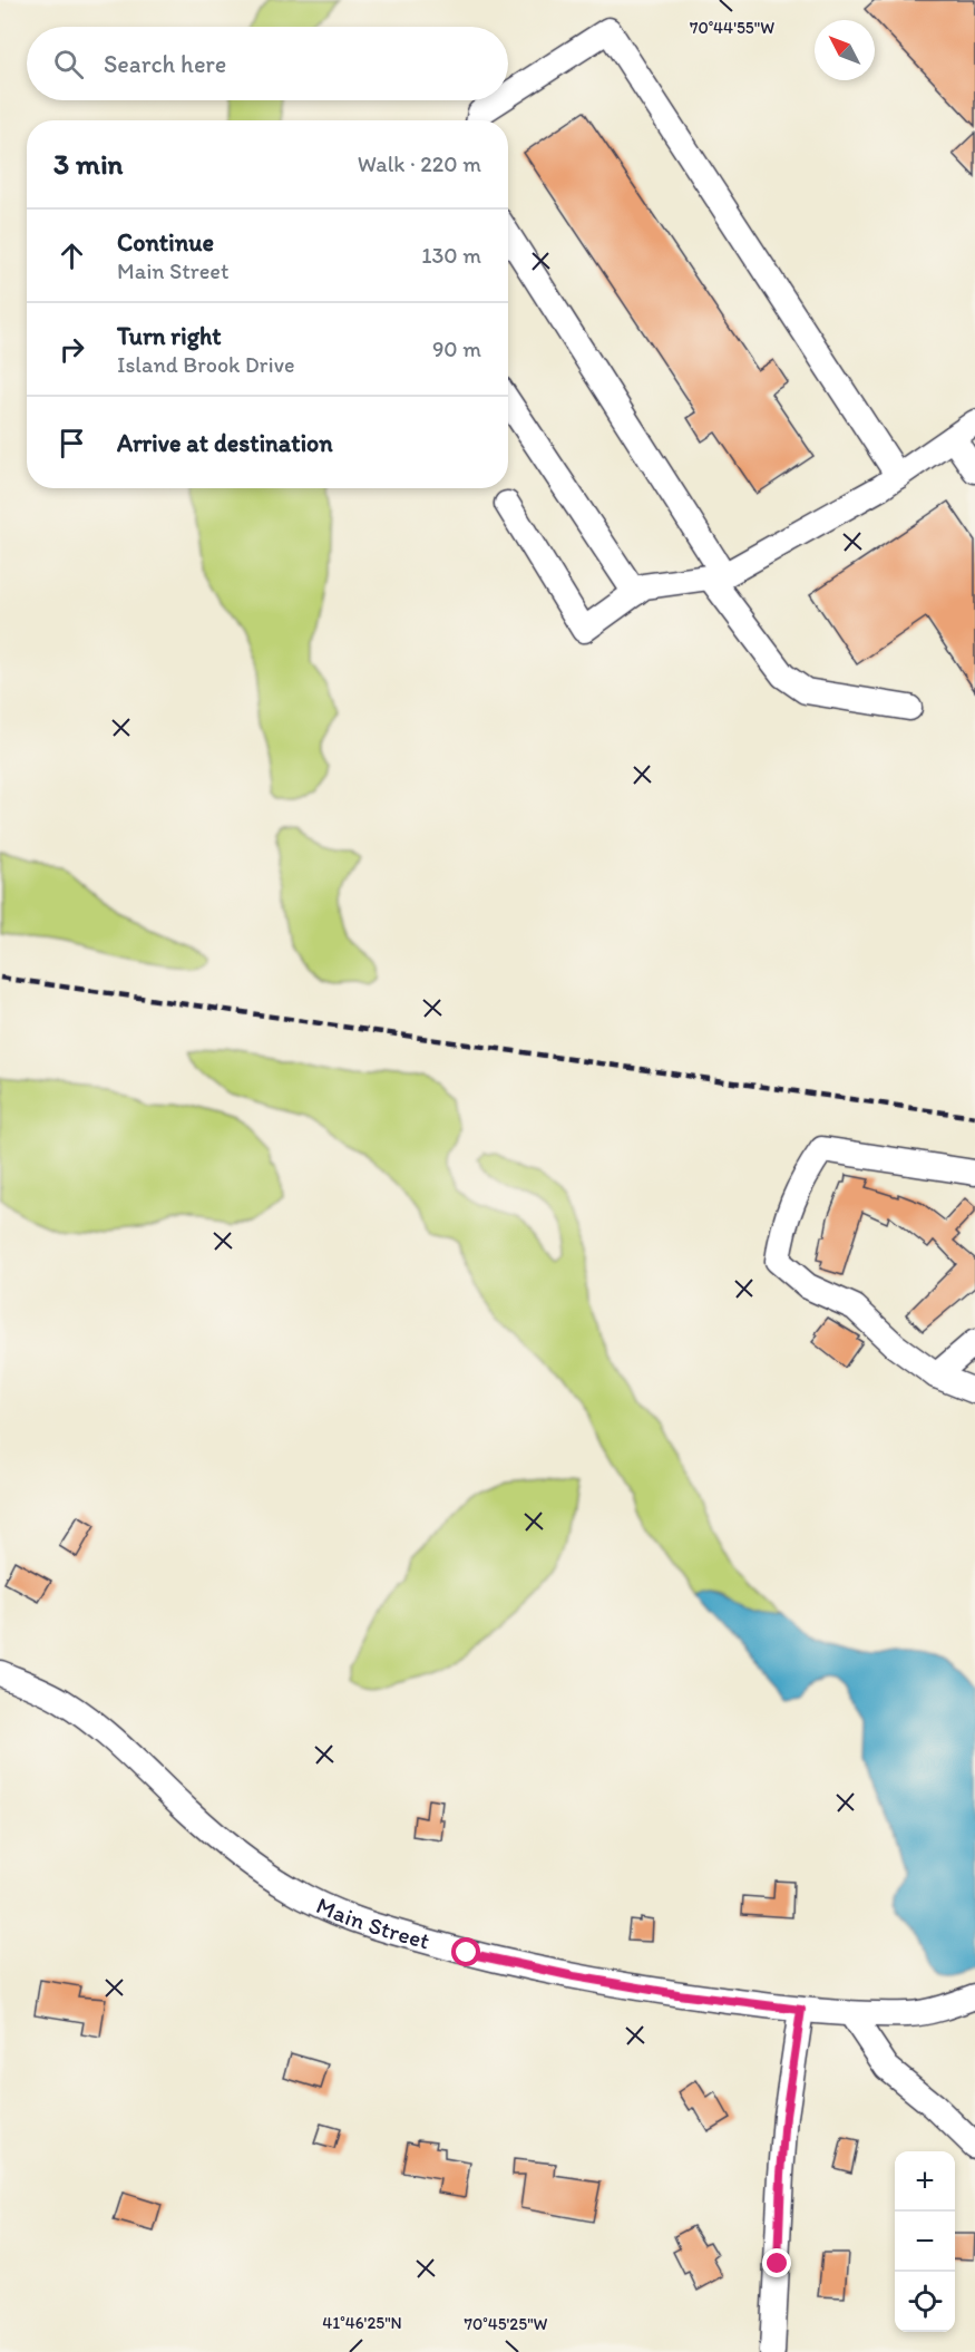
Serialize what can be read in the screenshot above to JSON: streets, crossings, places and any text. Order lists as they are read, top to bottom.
{
  "streets": {
    "street": ["Main Street"]
  },
  "north": "top left",
  "page": {
    "search": "Search here",
    "heading": ["3 min", "Walk · 220 m"],
    "list": [
      ["Continue", "Main Street", "130 m"],
      ["Turn right", "Island Brook Drive", "90 m"],
      "Arrive at destination"
    ],
    "map_buttons": ["+", "−"]
  },
  "coordinates": ["70°44'55\"W", "41°46'25\"N", "70°45'25\"W"]
}
